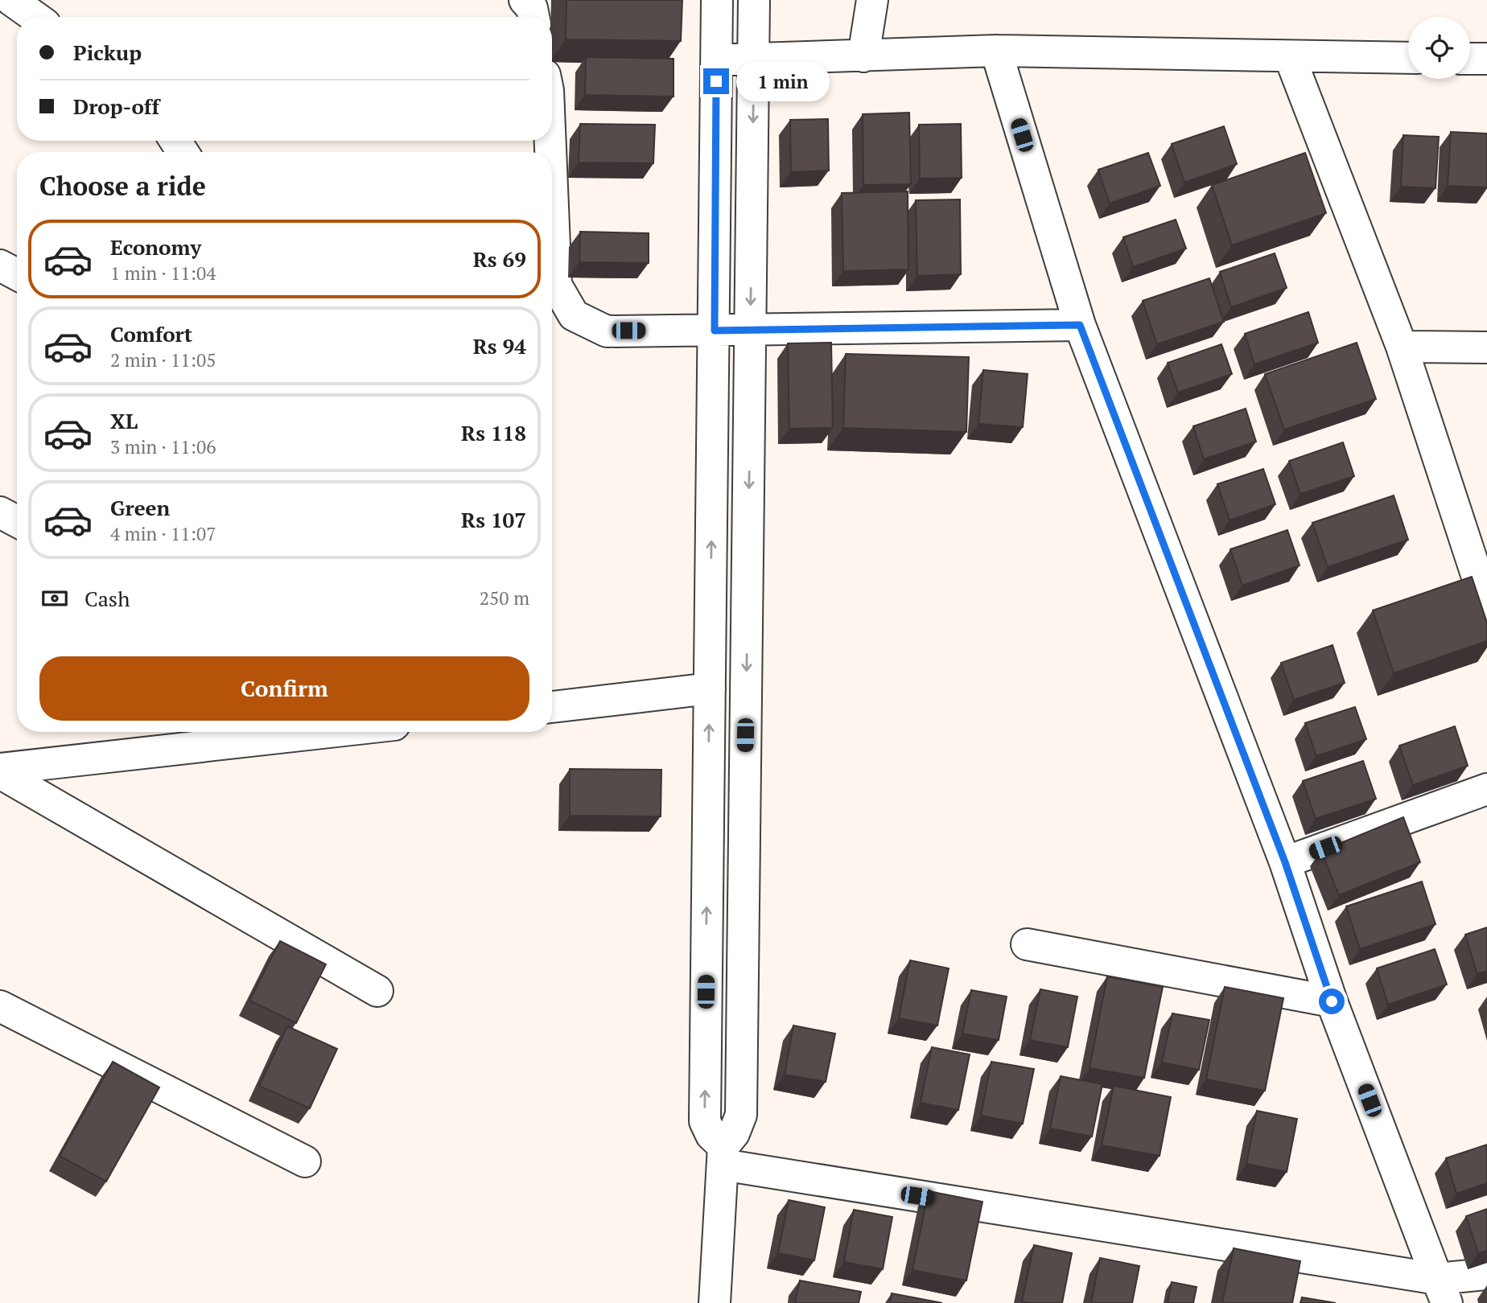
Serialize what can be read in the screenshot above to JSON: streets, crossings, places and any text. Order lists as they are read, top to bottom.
{
  "page": {
    "banner": ["Pickup", "Drop-off"],
    "bubble": "1 min",
    "heading": "Choose a ride",
    "list": [
      {
        "name": "Economy",
        "note": "1 min · 11:04",
        "value": "Rs 69"
      },
      {
        "name": "Comfort",
        "note": "2 min · 11:05",
        "value": "Rs 94"
      },
      {
        "name": "XL",
        "note": "3 min · 11:06",
        "value": "Rs 118"
      },
      {
        "name": "Green",
        "note": "4 min · 11:07",
        "value": "Rs 107"
      }
    ],
    "pay": ["Cash", "250 m"],
    "buttons": "Confirm"
  }
}
